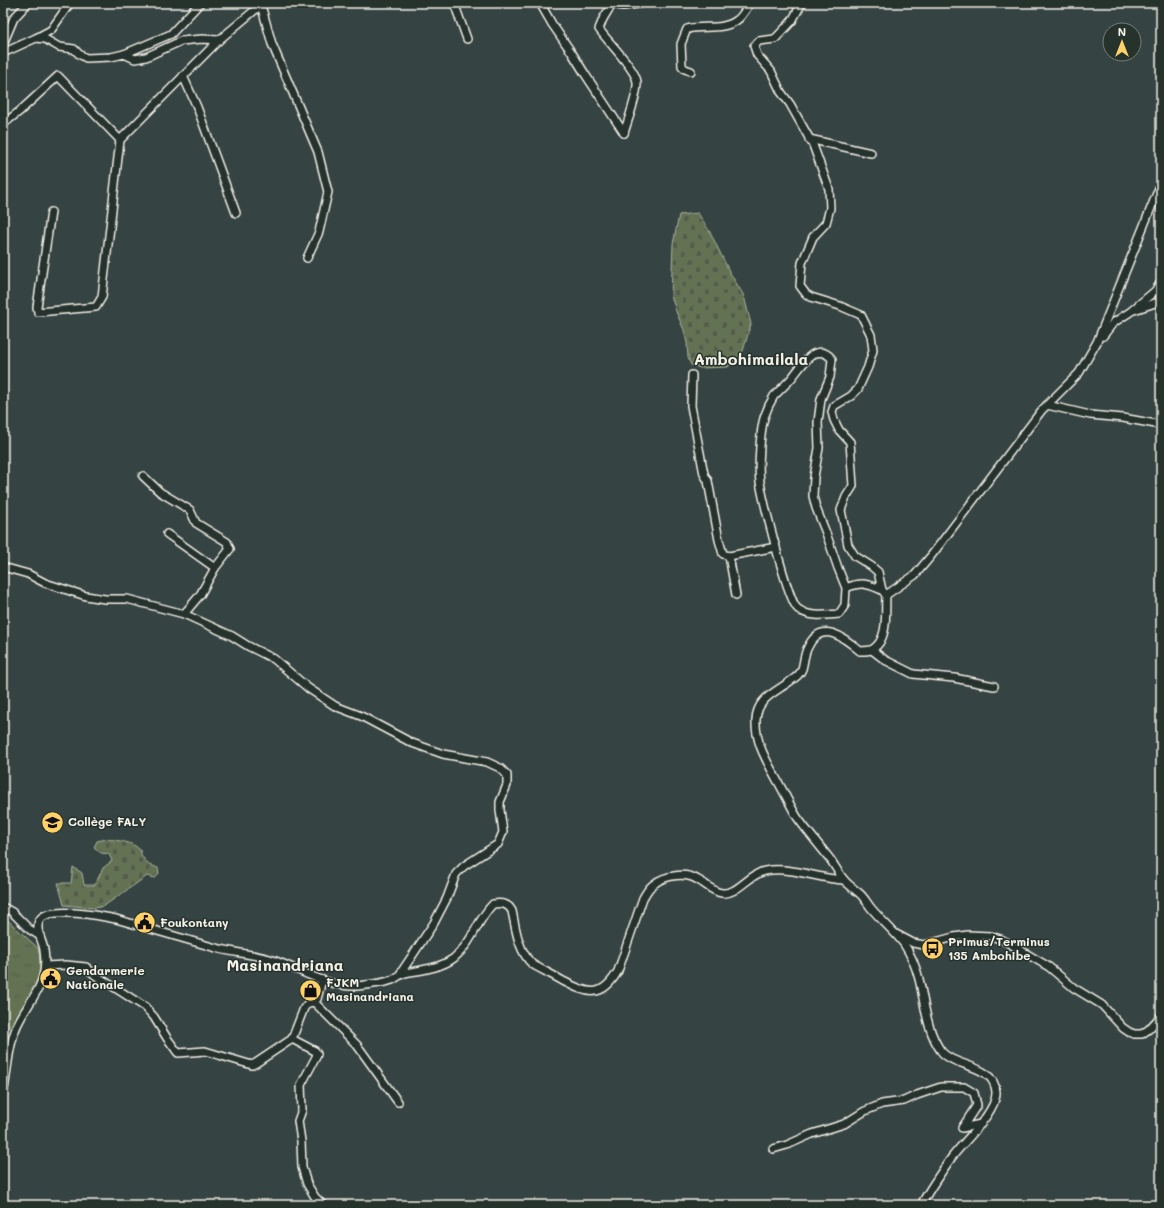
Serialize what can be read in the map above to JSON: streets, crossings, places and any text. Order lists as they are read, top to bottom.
{
  "districts": ["Ambohimailala", "Masinandriana"],
  "places": {
    "school or university": ["Collège FALY"],
    "public building": ["Foukontany", "Gendarmerie Nationale"],
    "bus stop": ["Primus/Terminus 135 Ambohibe"],
    "shop": ["FJKM Masinandriana"]
  },
  "north": "top"
}
